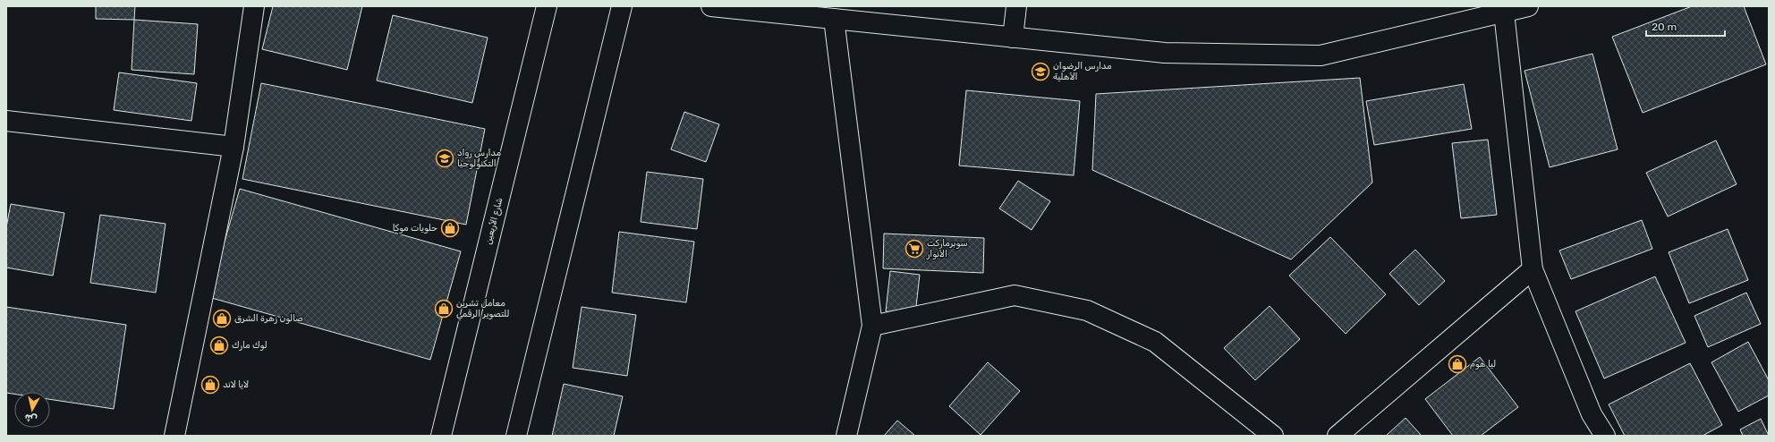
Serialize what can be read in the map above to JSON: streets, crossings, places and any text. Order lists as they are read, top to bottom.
{
  "streets": {
    "street": ["شارع الأربعين"]
  },
  "places": {
    "school or university": ["مدارس الرضوان الأهلية", "مدارس رواد التكنولوجيا"],
    "shop": [
      "حلويات موكا",
      "معامل تشرين للتصوير الرقمي",
      "صالون زهرة الشرق",
      "لوك مارك",
      "ليا هوم",
      "لايا لاند"
    ],
    "supermarket": ["سوبرماركت الأنوار"]
  },
  "scale_bar": "20 m",
  "north": "bottom"
}
